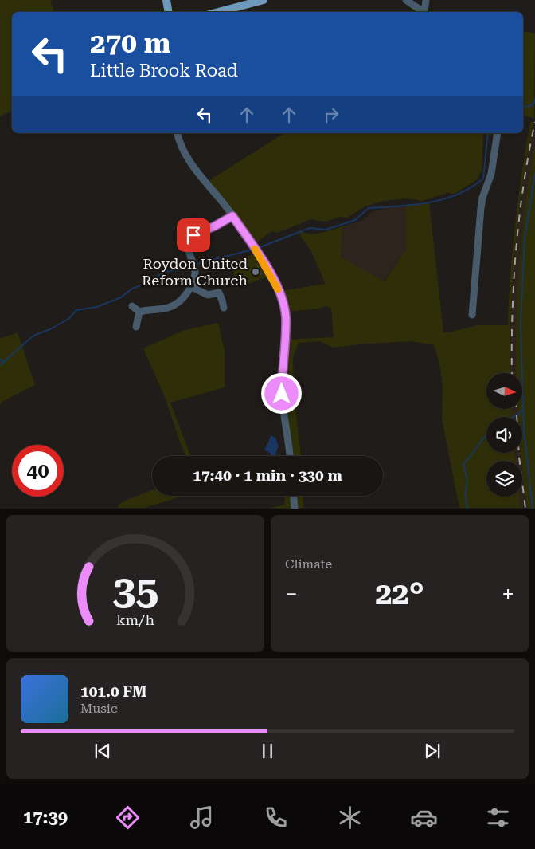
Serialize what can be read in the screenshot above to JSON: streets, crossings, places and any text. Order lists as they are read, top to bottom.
{
  "places": ["Roydon United Reform Church"],
  "north": "right",
  "page": {
    "turn": ["270 m", "Little Brook Road"],
    "limit": "40",
    "trip": "17:40 · 1 min · 330 m",
    "tile": "Climate",
    "heat": ["−", "22°", "+"],
    "song": ["101.0 FM", "Music"],
    "tabs": "17:39",
    "gauge": ["35", "km/h"]
  }
}
